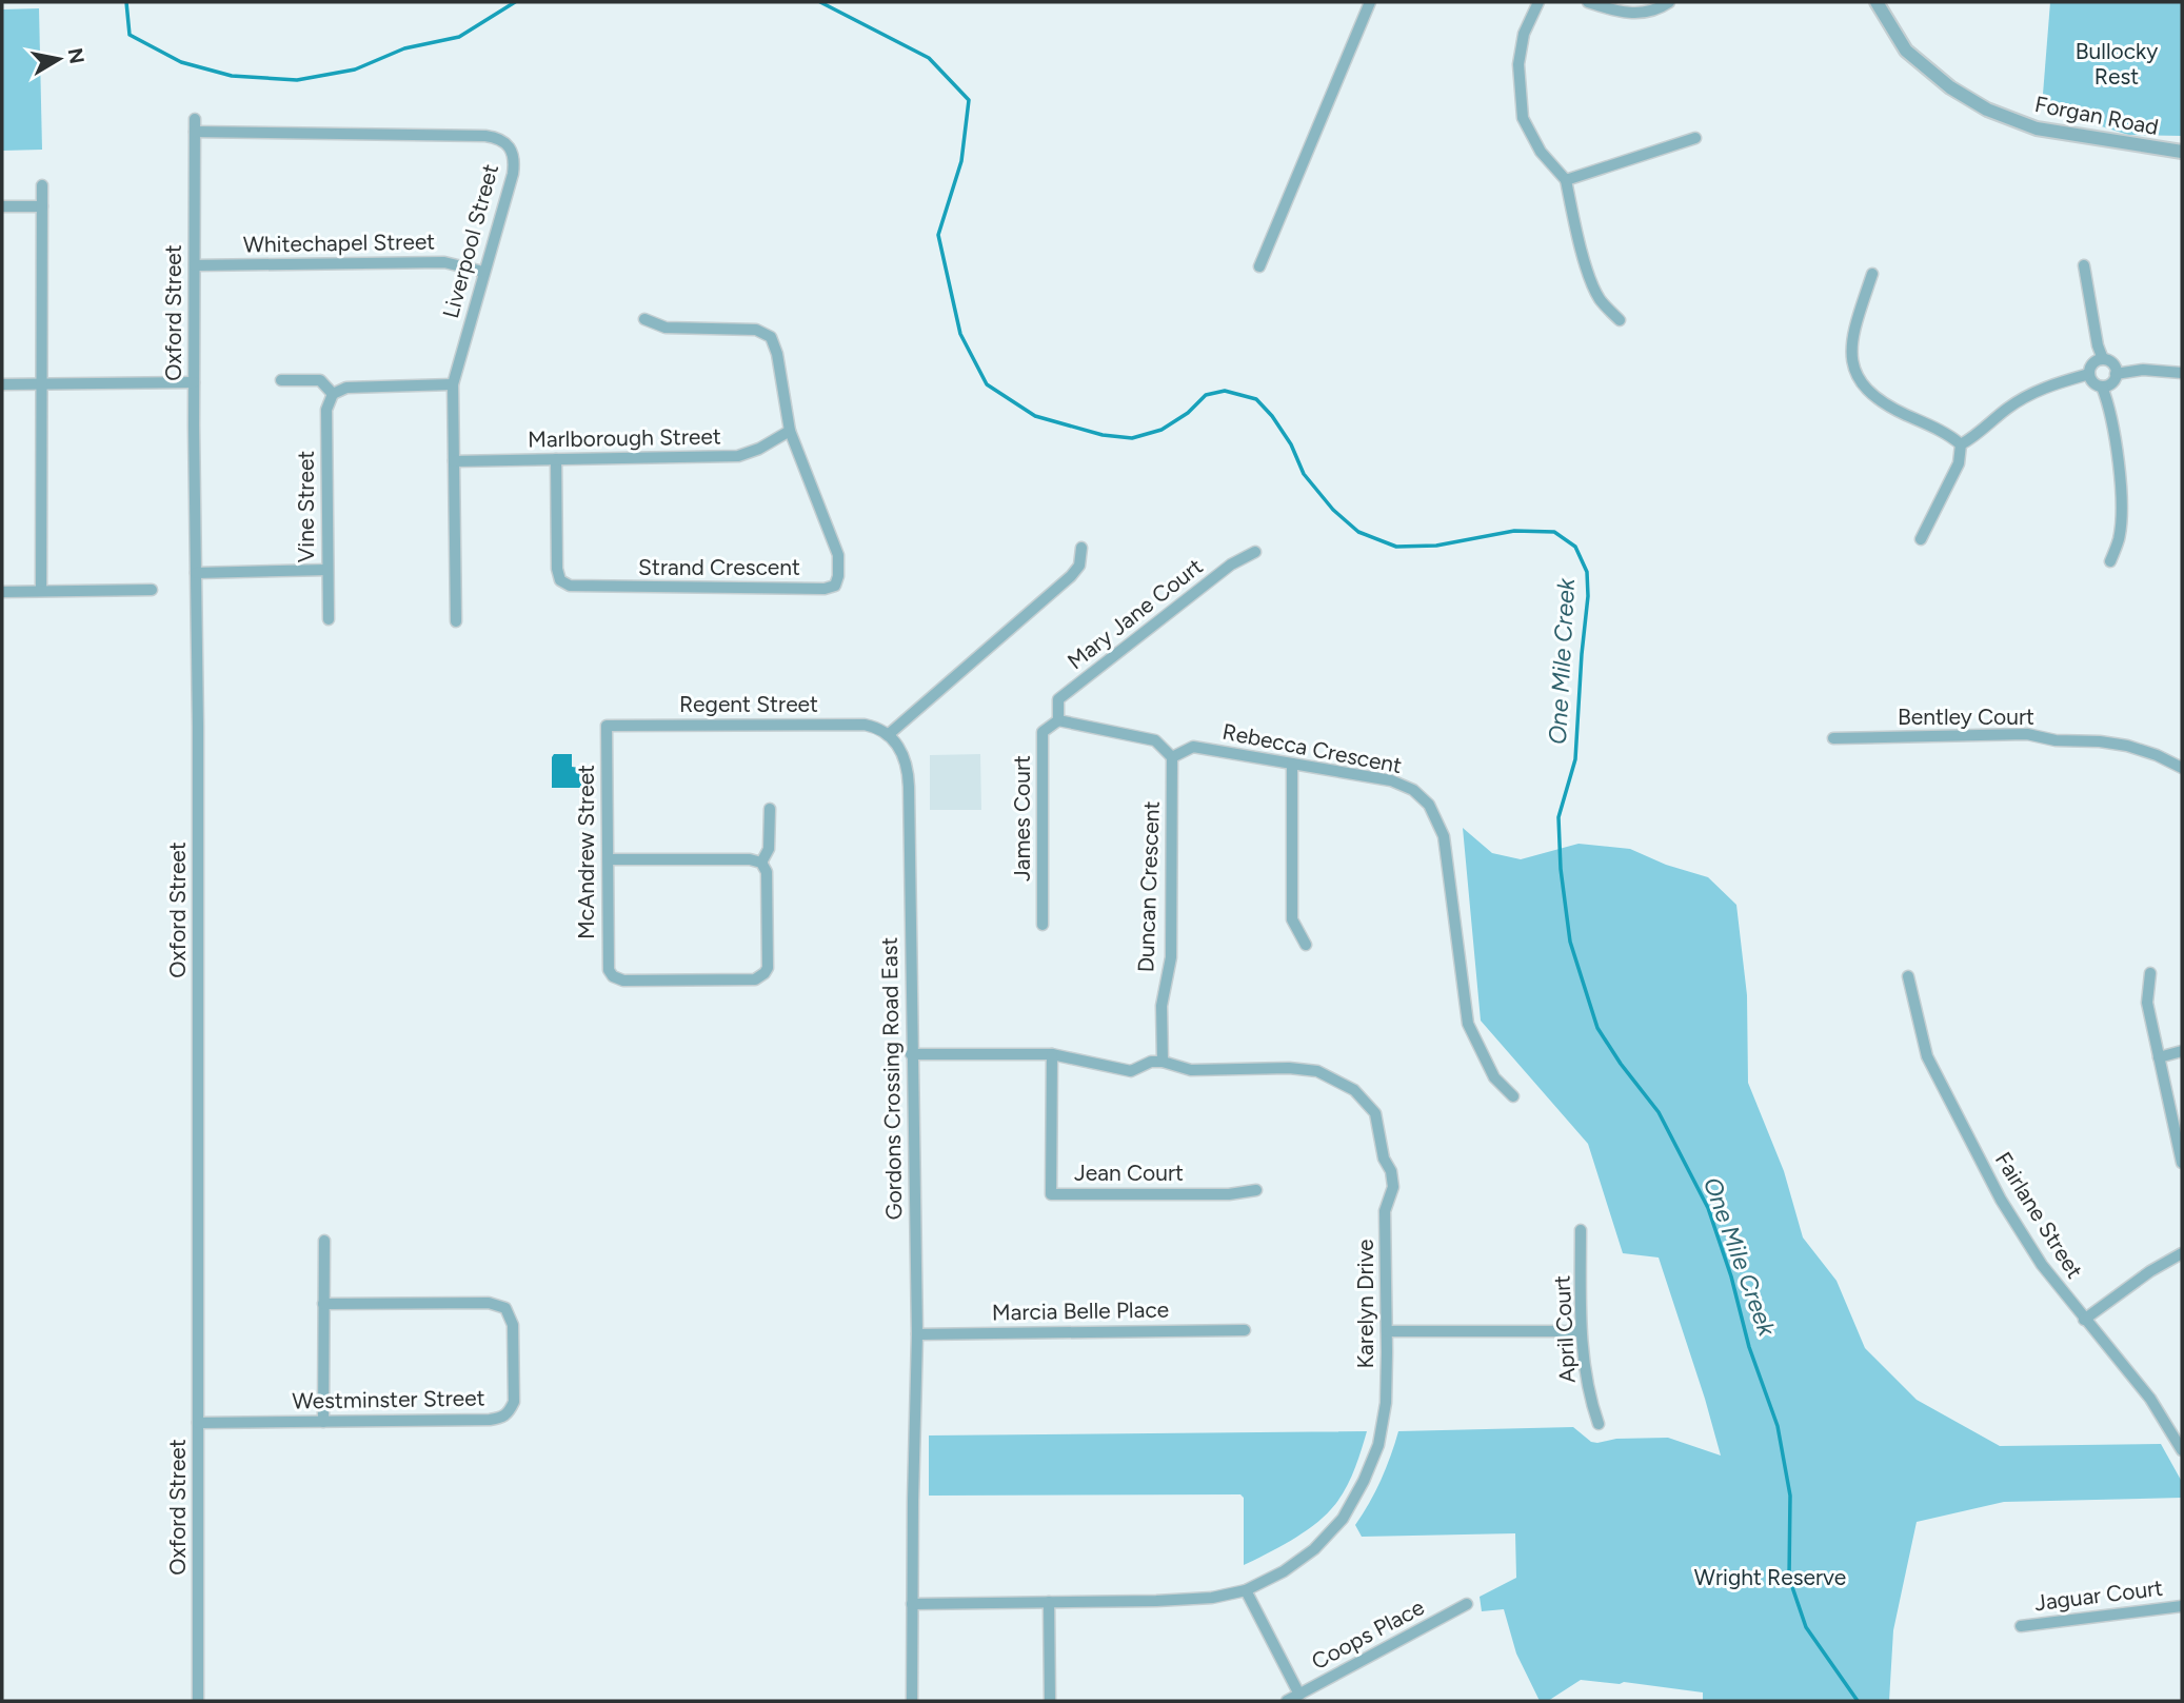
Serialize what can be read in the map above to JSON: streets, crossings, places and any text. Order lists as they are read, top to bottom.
{
  "streets": {
    "street": [
      "Forgan Road",
      "Liverpool Street",
      "Whitechapel Street",
      "Oxford Street",
      "Marlborough Street",
      "Vine Street",
      "Strand Crescent",
      "Mary Jane Court",
      "Regent Street",
      "Bentley Court",
      "Rebecca Crescent",
      "James Court",
      "McAndrew Street",
      "Duncan Crescent",
      "Gordons Crossing Road East",
      "Jean Court",
      "Fairlane Street",
      "Karelyn Drive",
      "Marcia Belle Place",
      "April Court",
      "Westminster Street",
      "Jaguar Court",
      "Coops Place"
    ]
  },
  "crossings": [
    ["Liverpool Street", "Whitechapel Street"],
    ["Liverpool Street", "Oxford Street"],
    ["Liverpool Street", "Marlborough Street"],
    ["Whitechapel Street", "Oxford Street"],
    ["Oxford Street", "Westminster Street"],
    ["Marlborough Street", "Strand Crescent"],
    ["Mary Jane Court", "James Court"],
    ["Regent Street", "McAndrew Street"],
    ["Regent Street", "Gordons Crossing Road East"],
    ["Rebecca Crescent", "Duncan Crescent"],
    ["Duncan Crescent", "Karelyn Drive"],
    ["Gordons Crossing Road East", "Karelyn Drive"],
    ["Gordons Crossing Road East", "Marcia Belle Place"]
  ],
  "water": ["One Mile Creek"],
  "parks": ["Bullocky Rest", "Wright Reserve"],
  "north": "right"
}
